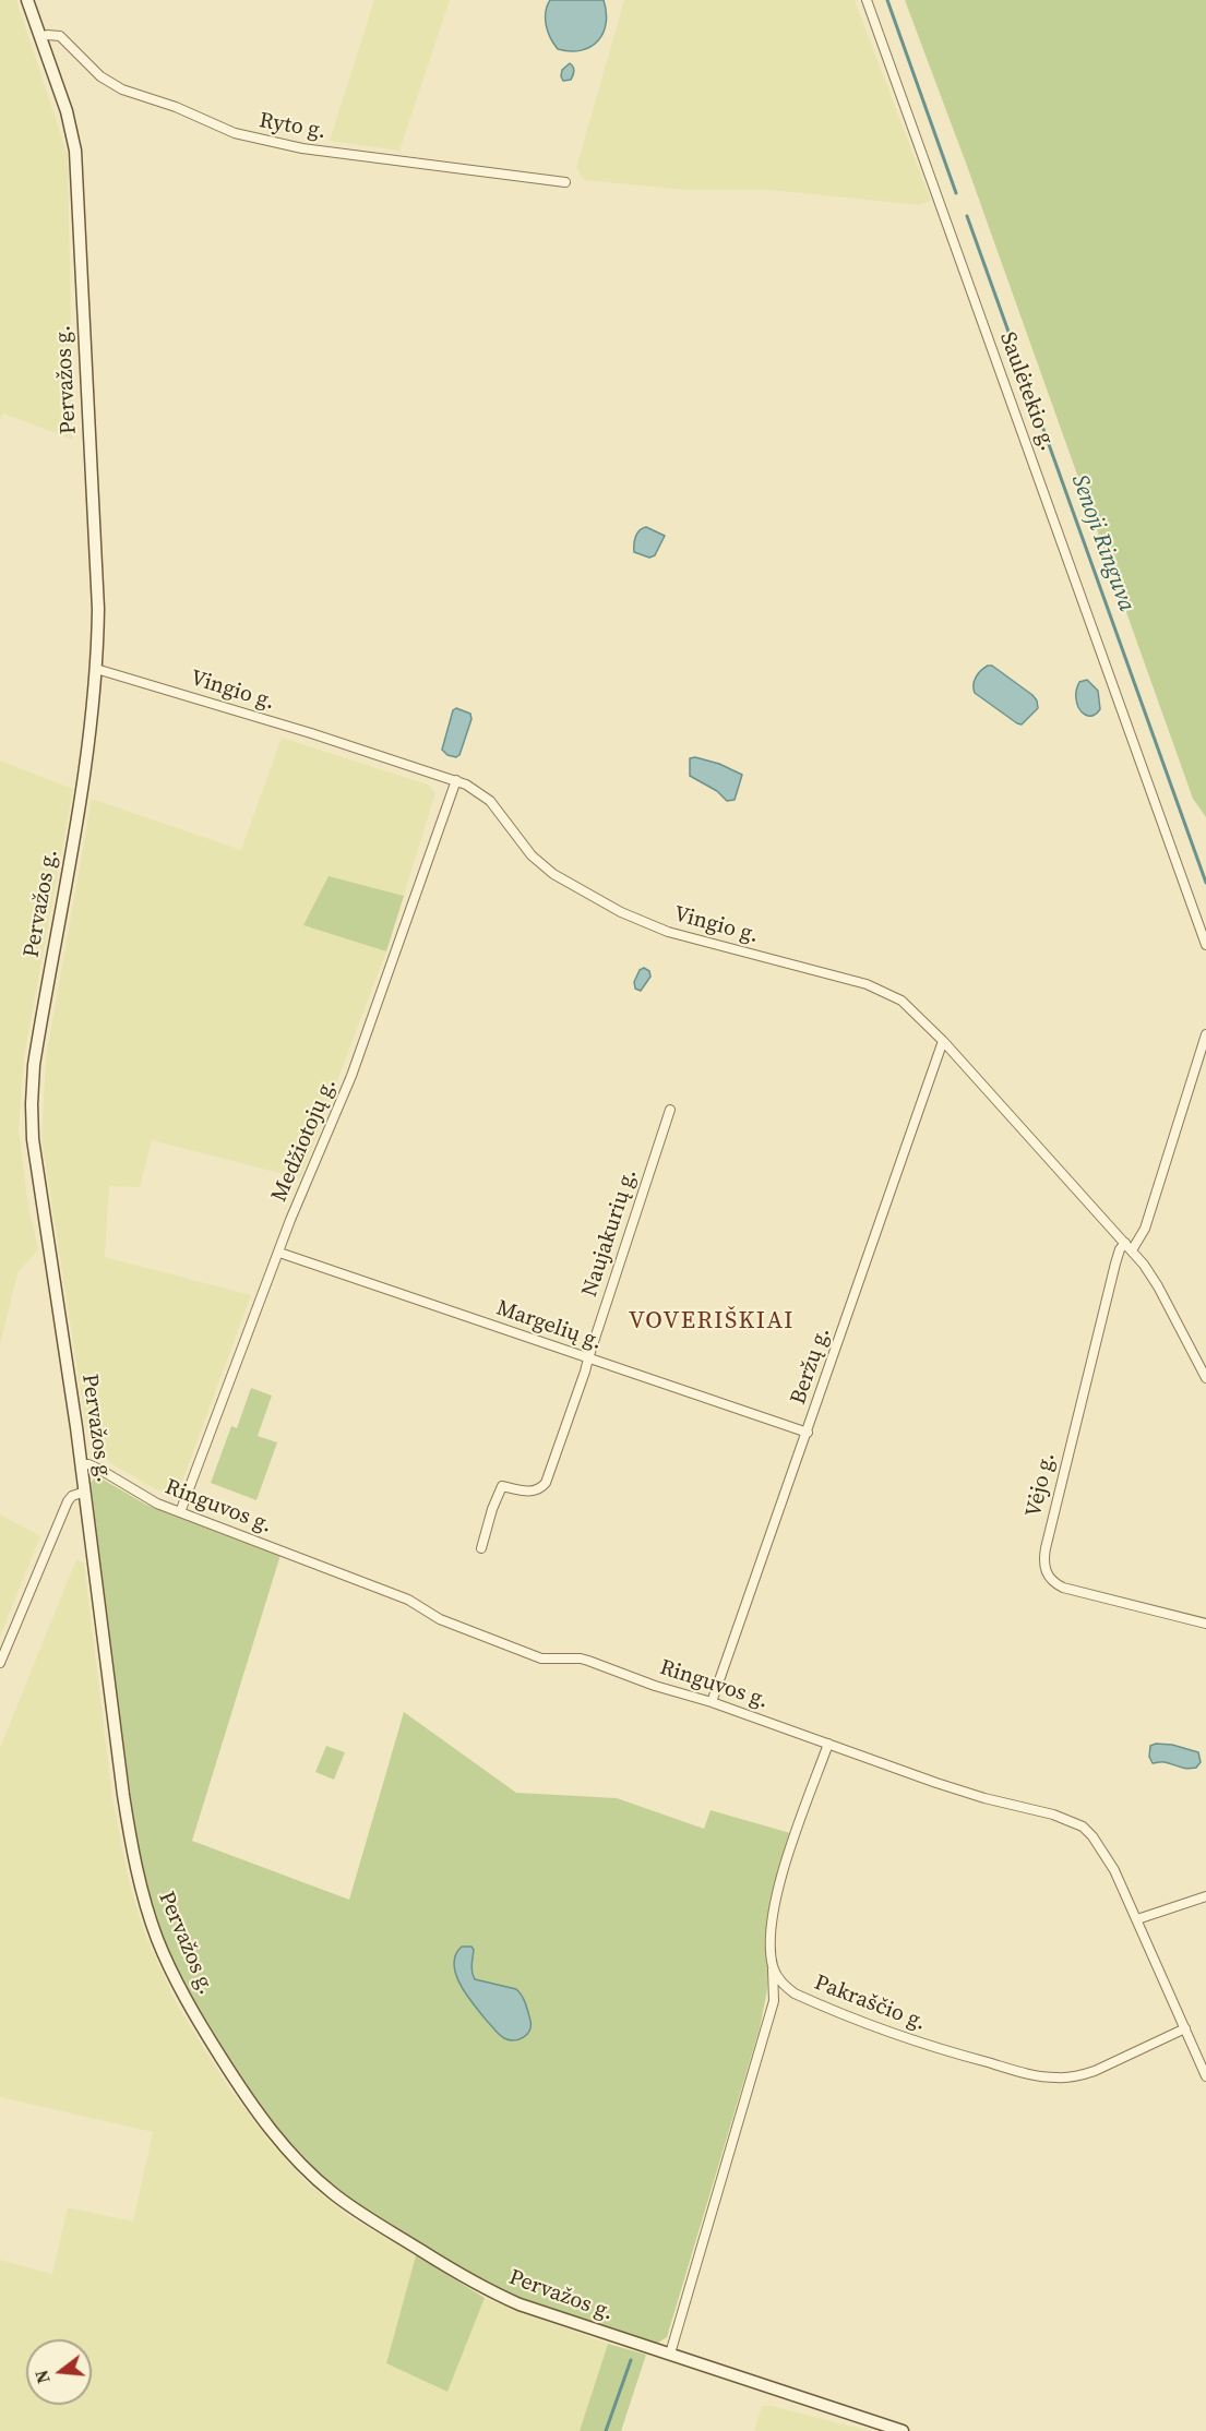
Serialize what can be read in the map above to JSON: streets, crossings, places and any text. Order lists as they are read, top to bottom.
{
  "streets": {
    "main road": ["Pervažos g."],
    "street": [
      "Ryto g.",
      "Saulėtekio g.",
      "Vingio g.",
      "Medžiotojų g.",
      "Naujakurių g.",
      "Margelių g.",
      "Beržų g.",
      "Vėjo g.",
      "Ringuvos g.",
      "Pakraščio g."
    ]
  },
  "crossings": [
    ["Ryto g.", "Pervažos g."],
    ["Pervažos g.", "Vingio g."],
    ["Pervažos g.", "Ringuvos g."],
    ["Vingio g.", "Medžiotojų g."],
    ["Vingio g.", "Beržų g."],
    ["Vingio g.", "Vėjo g."],
    ["Medžiotojų g.", "Margelių g."],
    ["Medžiotojų g.", "Ringuvos g."],
    ["Naujakurių g.", "Margelių g."],
    ["Margelių g.", "Beržų g."],
    ["Beržų g.", "Ringuvos g."],
    ["Ringuvos g.", "Pakraščio g."]
  ],
  "districts": ["VOVERIŠKIAI"],
  "water": ["Senoji Ringuva"],
  "north": "left"
}
